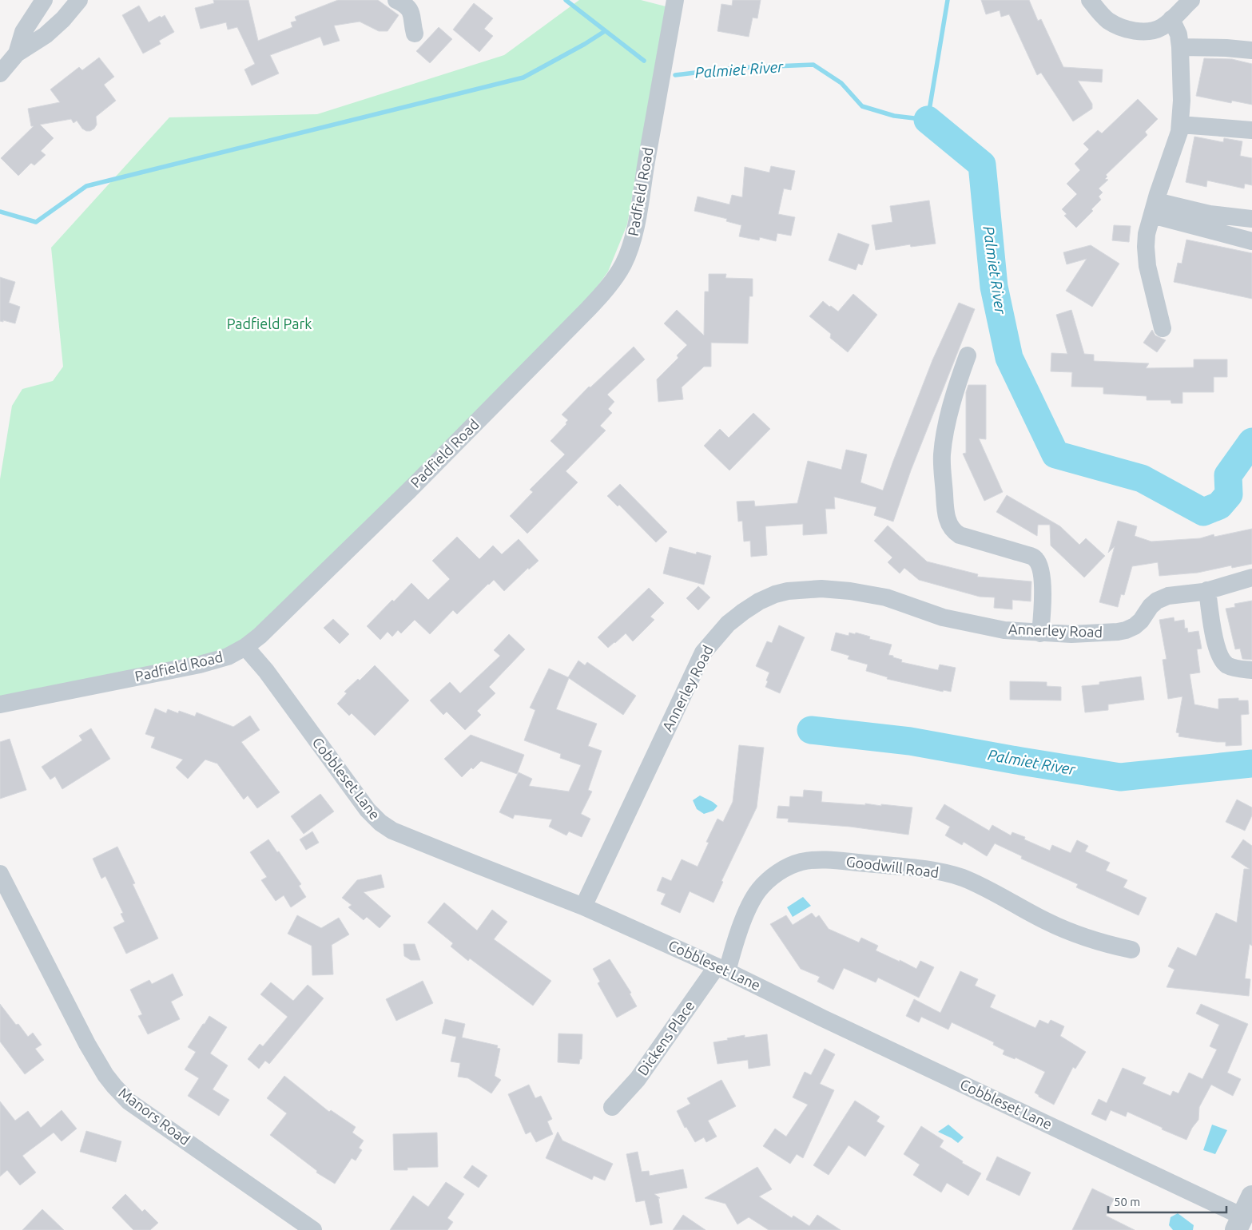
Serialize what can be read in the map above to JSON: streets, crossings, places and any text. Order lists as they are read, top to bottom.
{
  "streets": {
    "street": [
      "Padfield Road",
      "Annerley Road",
      "Cobbleset Lane",
      "Goodwill Road",
      "Dickens Place",
      "Manors Road"
    ]
  },
  "crossings": [
    ["Padfield Road", "Cobbleset Lane"],
    ["Annerley Road", "Cobbleset Lane"],
    ["Cobbleset Lane", "Goodwill Road"],
    ["Cobbleset Lane", "Dickens Place"],
    ["Goodwill Road", "Dickens Place"]
  ],
  "water": ["Palmiet River"],
  "parks": ["Padfield Park"],
  "scale_bar": "50 m"
}
